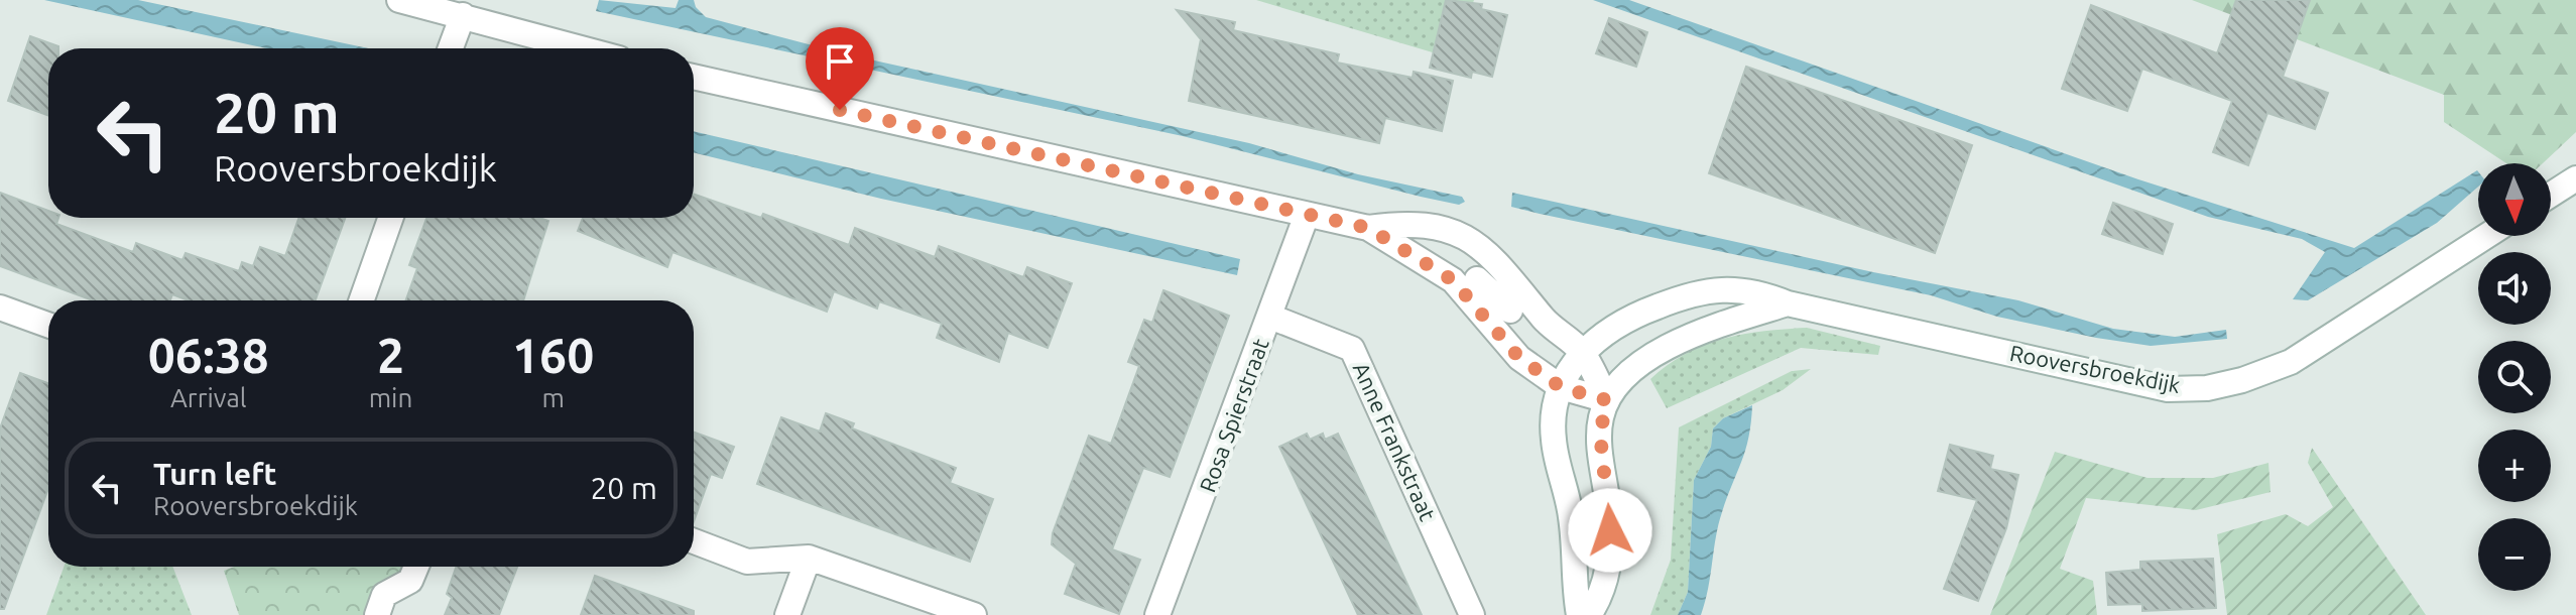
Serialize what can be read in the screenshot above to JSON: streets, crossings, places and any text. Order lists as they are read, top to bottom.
{
  "streets": {
    "street": ["Rooversbroekdijk", "Rosa Spierstraat", "Anne Frankstraat"]
  },
  "crossings": [
    ["Rosa Spierstraat", "Anne Frankstraat"]
  ],
  "north": "bottom",
  "page": {
    "turn": ["20 m", "Rooversbroekdijk"],
    "map_buttons": ["+", "−"],
    "eta": [
      "06:38",
      "Arrival",
      "2",
      "min",
      "160",
      "m"
    ],
    "list": [
      {
        "name": "Turn left",
        "note": "Rooversbroekdijk",
        "value": "20 m"
      }
    ]
  }
}
